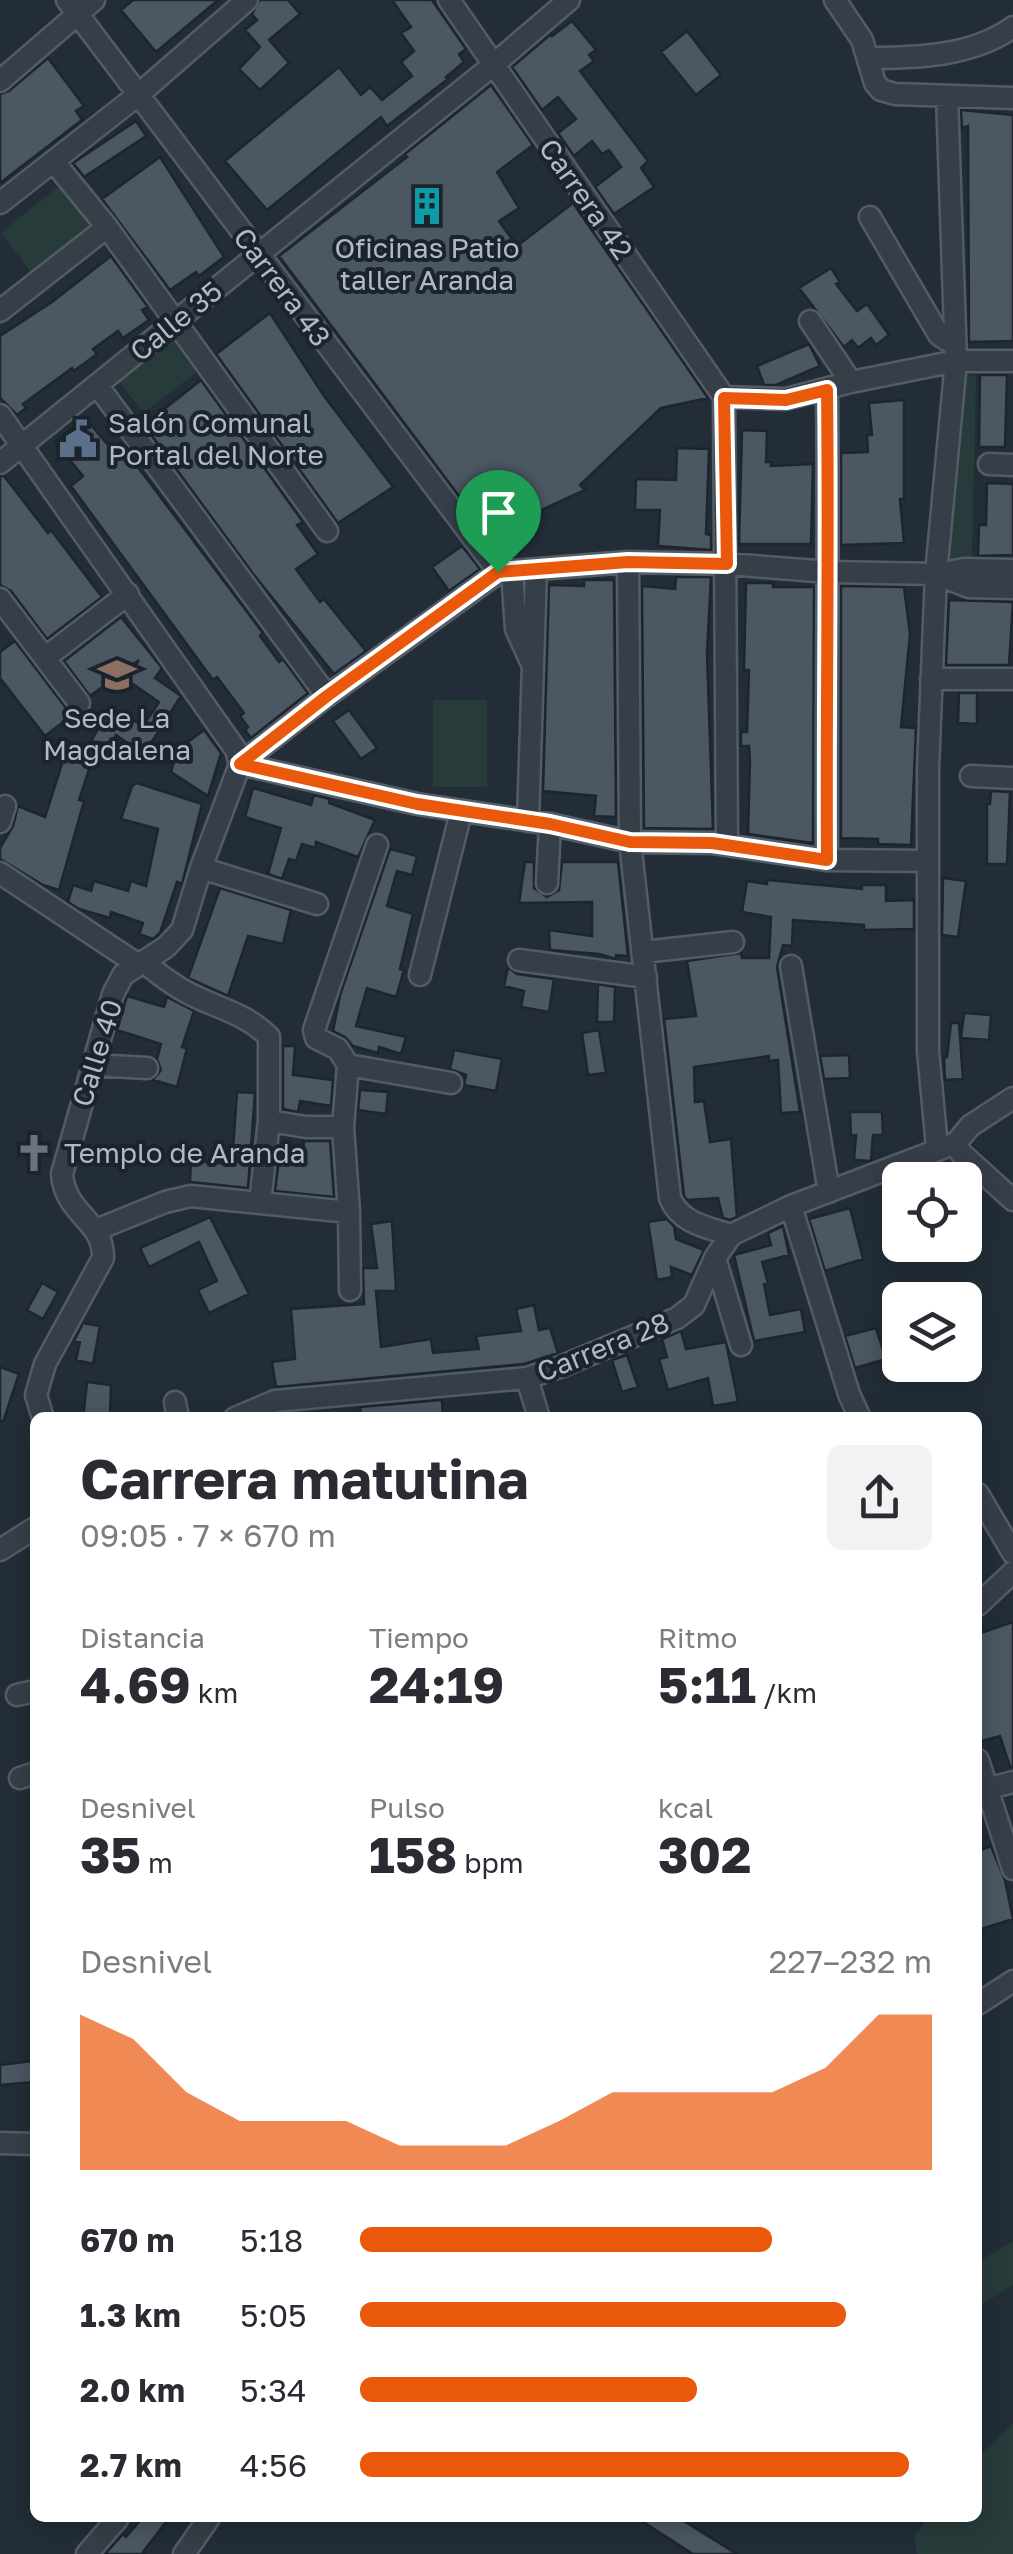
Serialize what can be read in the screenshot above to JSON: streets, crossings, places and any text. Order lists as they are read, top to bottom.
{
  "streets": {
    "street": [
      "Carrera 42",
      "Carrera 43",
      "Calle 35",
      "Calle 40",
      "Carrera 28"
    ]
  },
  "crossings": [
    ["Carrera 42", "Calle 35"],
    ["Carrera 43", "Calle 35"]
  ],
  "places": {
    "building": ["Oficinas Patio taller Aranda"],
    "public building": ["Salón Comunal Portal del Norte"],
    "school or university": ["Sede La Magdalena"],
    "church": ["Templo de Aranda"]
  },
  "page": {
    "heading": ["Carrera matutina", "09:05 · 7 × 670 m"],
    "stats": [
      ["Distancia", "4.69 km"],
      ["Tiempo", "24:19"],
      ["Ritmo", "5:11 /km"],
      ["Desnivel", "35 m"],
      ["Pulso", "158 bpm"],
      ["kcal", "302"]
    ],
    "chart": ["Desnivel", "227–232 m"],
    "list": [
      {
        "name": "670 m",
        "note": "5:18"
      },
      {
        "name": "1.3 km",
        "note": "5:05"
      },
      {
        "name": "2.0 km",
        "note": "5:34"
      },
      {
        "name": "2.7 km",
        "note": "4:56"
      }
    ]
  }
}
